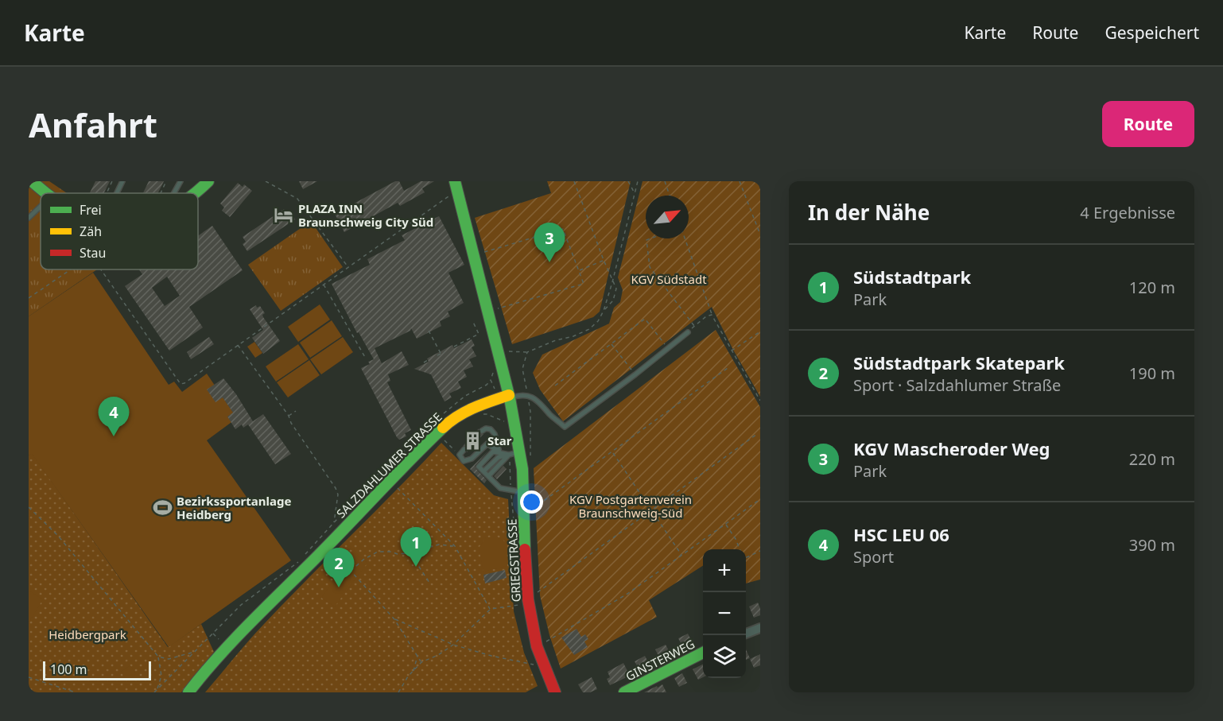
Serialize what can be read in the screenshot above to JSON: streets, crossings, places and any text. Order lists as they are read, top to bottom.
{
  "streets": {
    "main road": ["SALZDAHLUMER STRASSE", "GRIEGSTRASSE", "GINSTERWEG"]
  },
  "crossings": [
    ["SALZDAHLUMER STRASSE", "GRIEGSTRASSE"]
  ],
  "parks": ["KGV Südstadt", "KGV Postgartenverein Braunschweig-Süd", "Heidbergpark"],
  "places": {
    "hotel": ["PLAZA INN Braunschweig City Süd"],
    "building": ["Star"],
    "sports": ["Bezirkssportanlage Heidberg"]
  },
  "legend": ["Frei", "Zäh", "Stau"],
  "scale_bar": "100 m",
  "north": "top right",
  "page": {
    "header": "Karte",
    "nav": ["Karte", "Route", "Gespeichert"],
    "buttons": "Route",
    "title": "Anfahrt",
    "heading": ["In der Nähe", "4 Ergebnisse"],
    "pins": [
      "3",
      "4",
      "1",
      "2"
    ],
    "list": [
      {
        "mark": "1",
        "name": "Südstadtpark",
        "note": "Park",
        "value": "120 m"
      },
      {
        "mark": "2",
        "name": "Südstadtpark Skatepark",
        "note": "Sport · Salzdahlumer Straße",
        "value": "190 m"
      },
      {
        "mark": "3",
        "name": "KGV Mascheroder Weg",
        "note": "Park",
        "value": "220 m"
      },
      {
        "mark": "4",
        "name": "HSC LEU 06",
        "note": "Sport",
        "value": "390 m"
      }
    ],
    "map_buttons": ["+", "−"],
    "scale": "100 m"
  }
}
